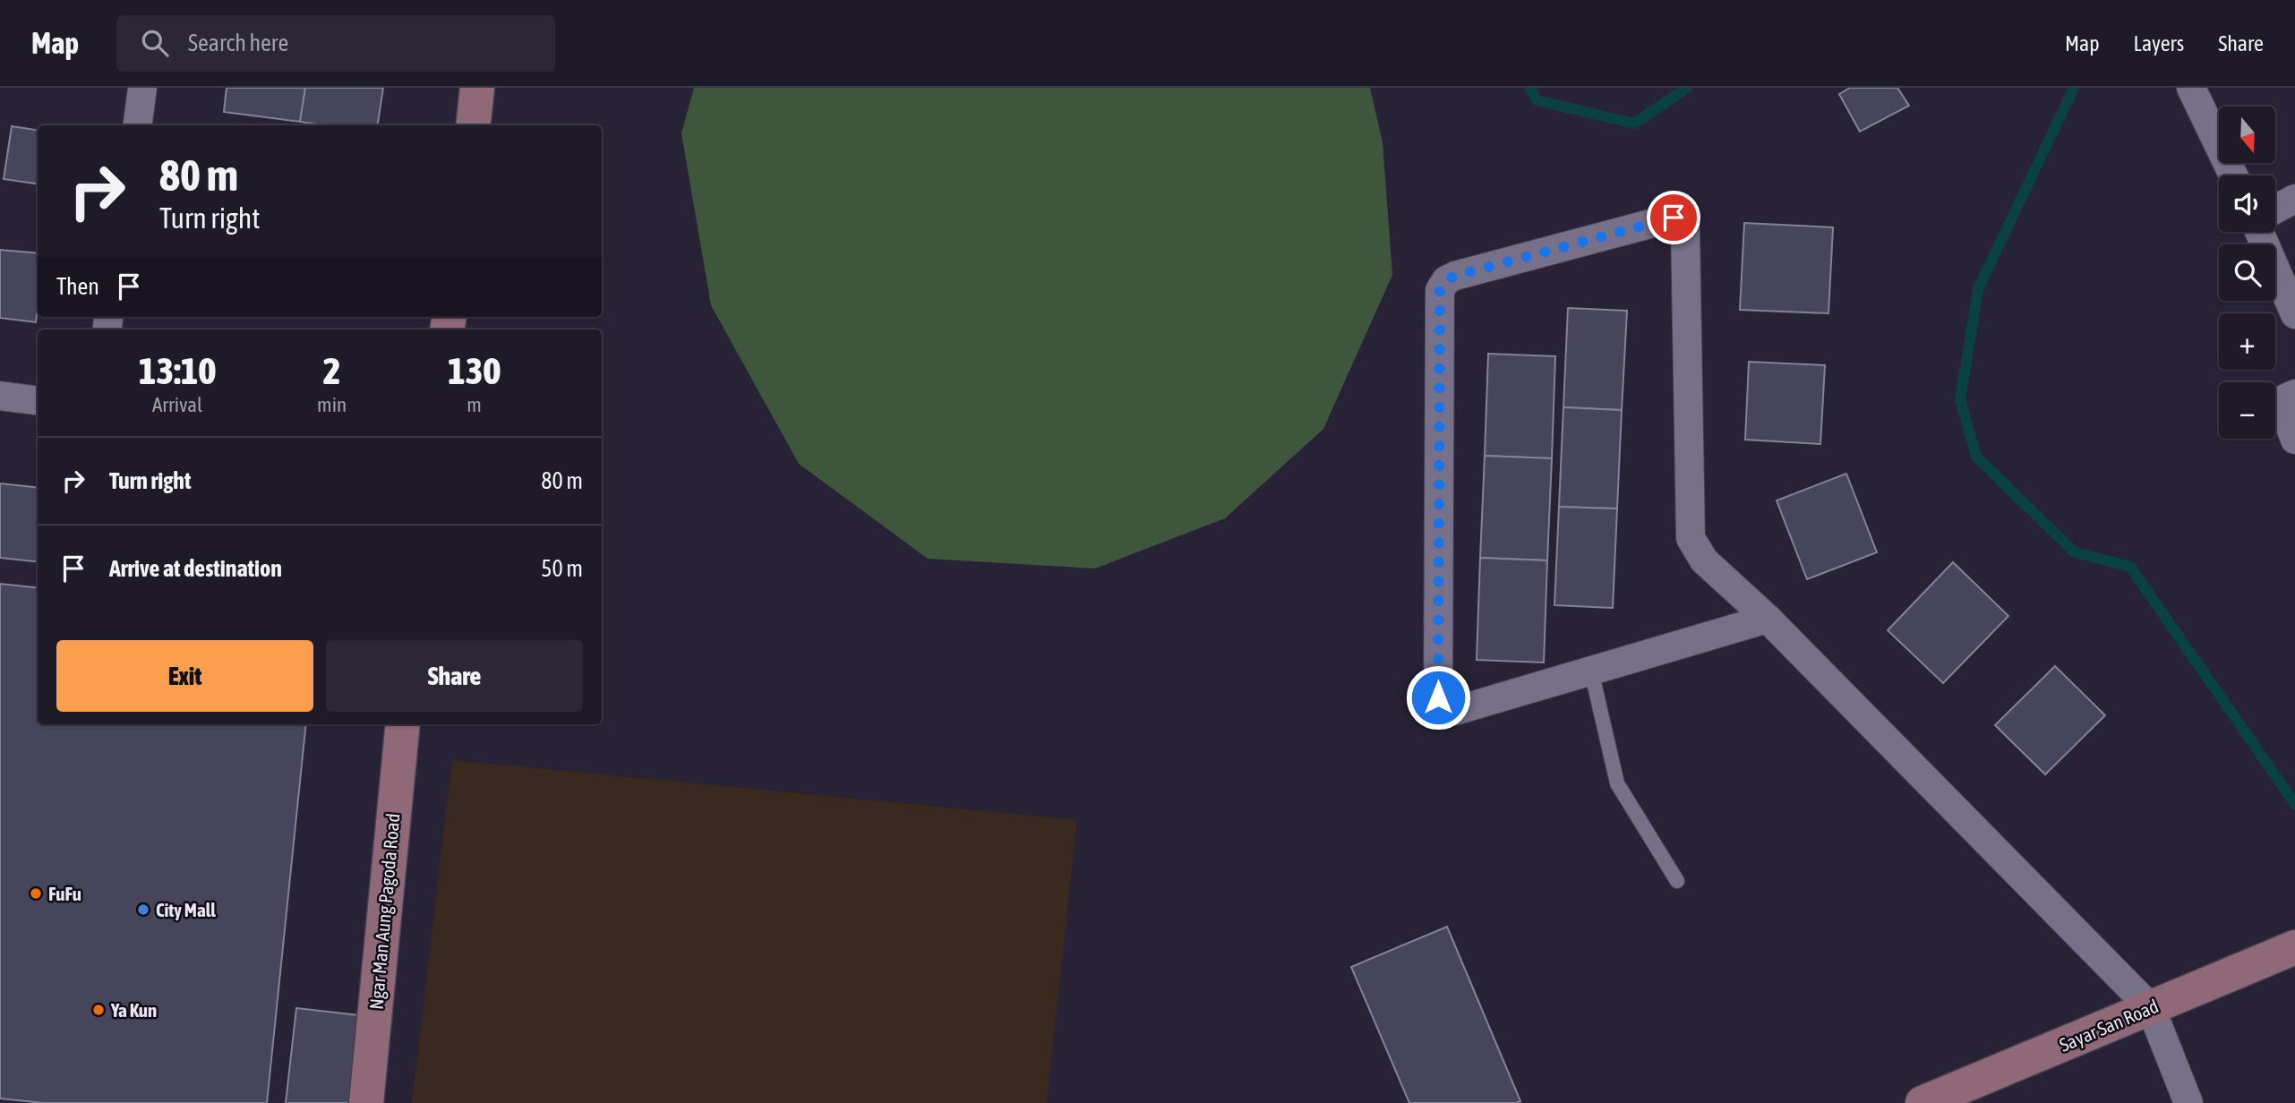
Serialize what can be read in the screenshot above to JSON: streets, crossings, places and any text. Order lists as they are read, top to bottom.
{
  "streets": {
    "main road": ["Ngar Man Aung Pagoda Road", "Sayar San Road"]
  },
  "places": ["FuFu", "City Mall", "Ya Kun"],
  "north": "bottom",
  "page": {
    "header": "Map",
    "search": "Search here",
    "nav": ["Map", "Layers", "Share"],
    "map_buttons": ["+", "−"],
    "turn": ["80 m", "Turn right"],
    "then": "Then",
    "eta": [
      "13:10",
      "Arrival",
      "2",
      "min",
      "130",
      "m"
    ],
    "list": [
      {
        "name": "Turn right",
        "value": "80 m"
      },
      {
        "name": "Arrive at destination",
        "value": "50 m"
      }
    ],
    "buttons": ["Exit", "Share"]
  }
}
